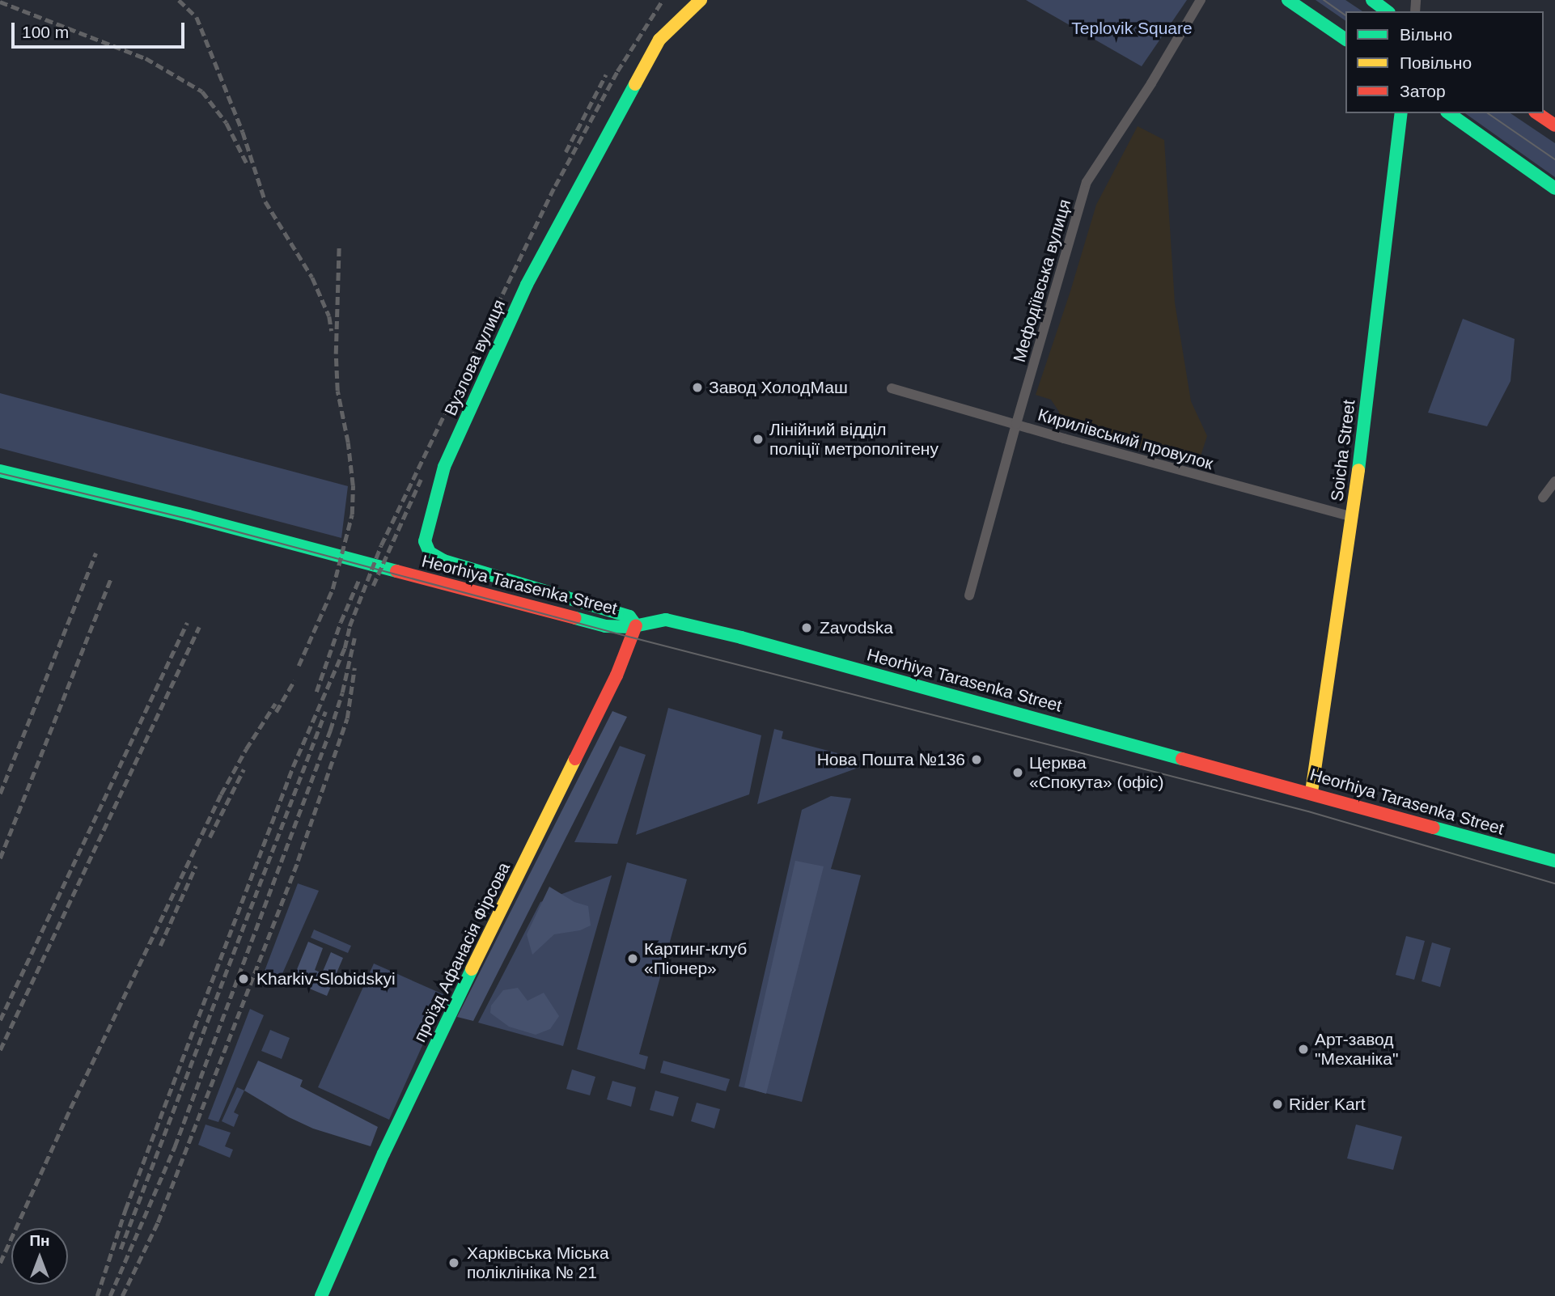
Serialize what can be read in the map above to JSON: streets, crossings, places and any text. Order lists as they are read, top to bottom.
{
  "streets": {
    "street": [
      "Мефодіївська вулиця",
      "Вузлова вулиця",
      "Кирилівський провулок",
      "Soicha Street",
      "Heorhiya Tarasenka Street",
      "проїзд Афанасія Фірсова"
    ]
  },
  "crossings": [
    ["Мефодіївська вулиця", "Кирилівський провулок"],
    ["Вузлова вулиця", "Heorhiya Tarasenka Street"],
    ["Вузлова вулиця", "проїзд Афанасія Фірсова"],
    ["Кирилівський провулок", "Soicha Street"],
    ["Soicha Street", "Heorhiya Tarasenka Street"],
    ["Heorhiya Tarasenka Street", "проїзд Афанасія Фірсова"]
  ],
  "parks": ["Teplovik Square"],
  "places": [
    "Завод ХолодМаш",
    "Лінійний відділ поліції метрополітену",
    "Zavodska",
    "Нова Пошта №136",
    "Церква «Спокута» (офіс)",
    "Картинг-клуб «Піонер»",
    "Kharkіv-Slobidskyi",
    "Арт-завод \"Механіка\"",
    "Rider Kart",
    "Харківська Міська поліклініка № 21"
  ],
  "legend": ["Вільно", "Повільно", "Затор"],
  "scale_bar": "100 m",
  "north": "top"
}
